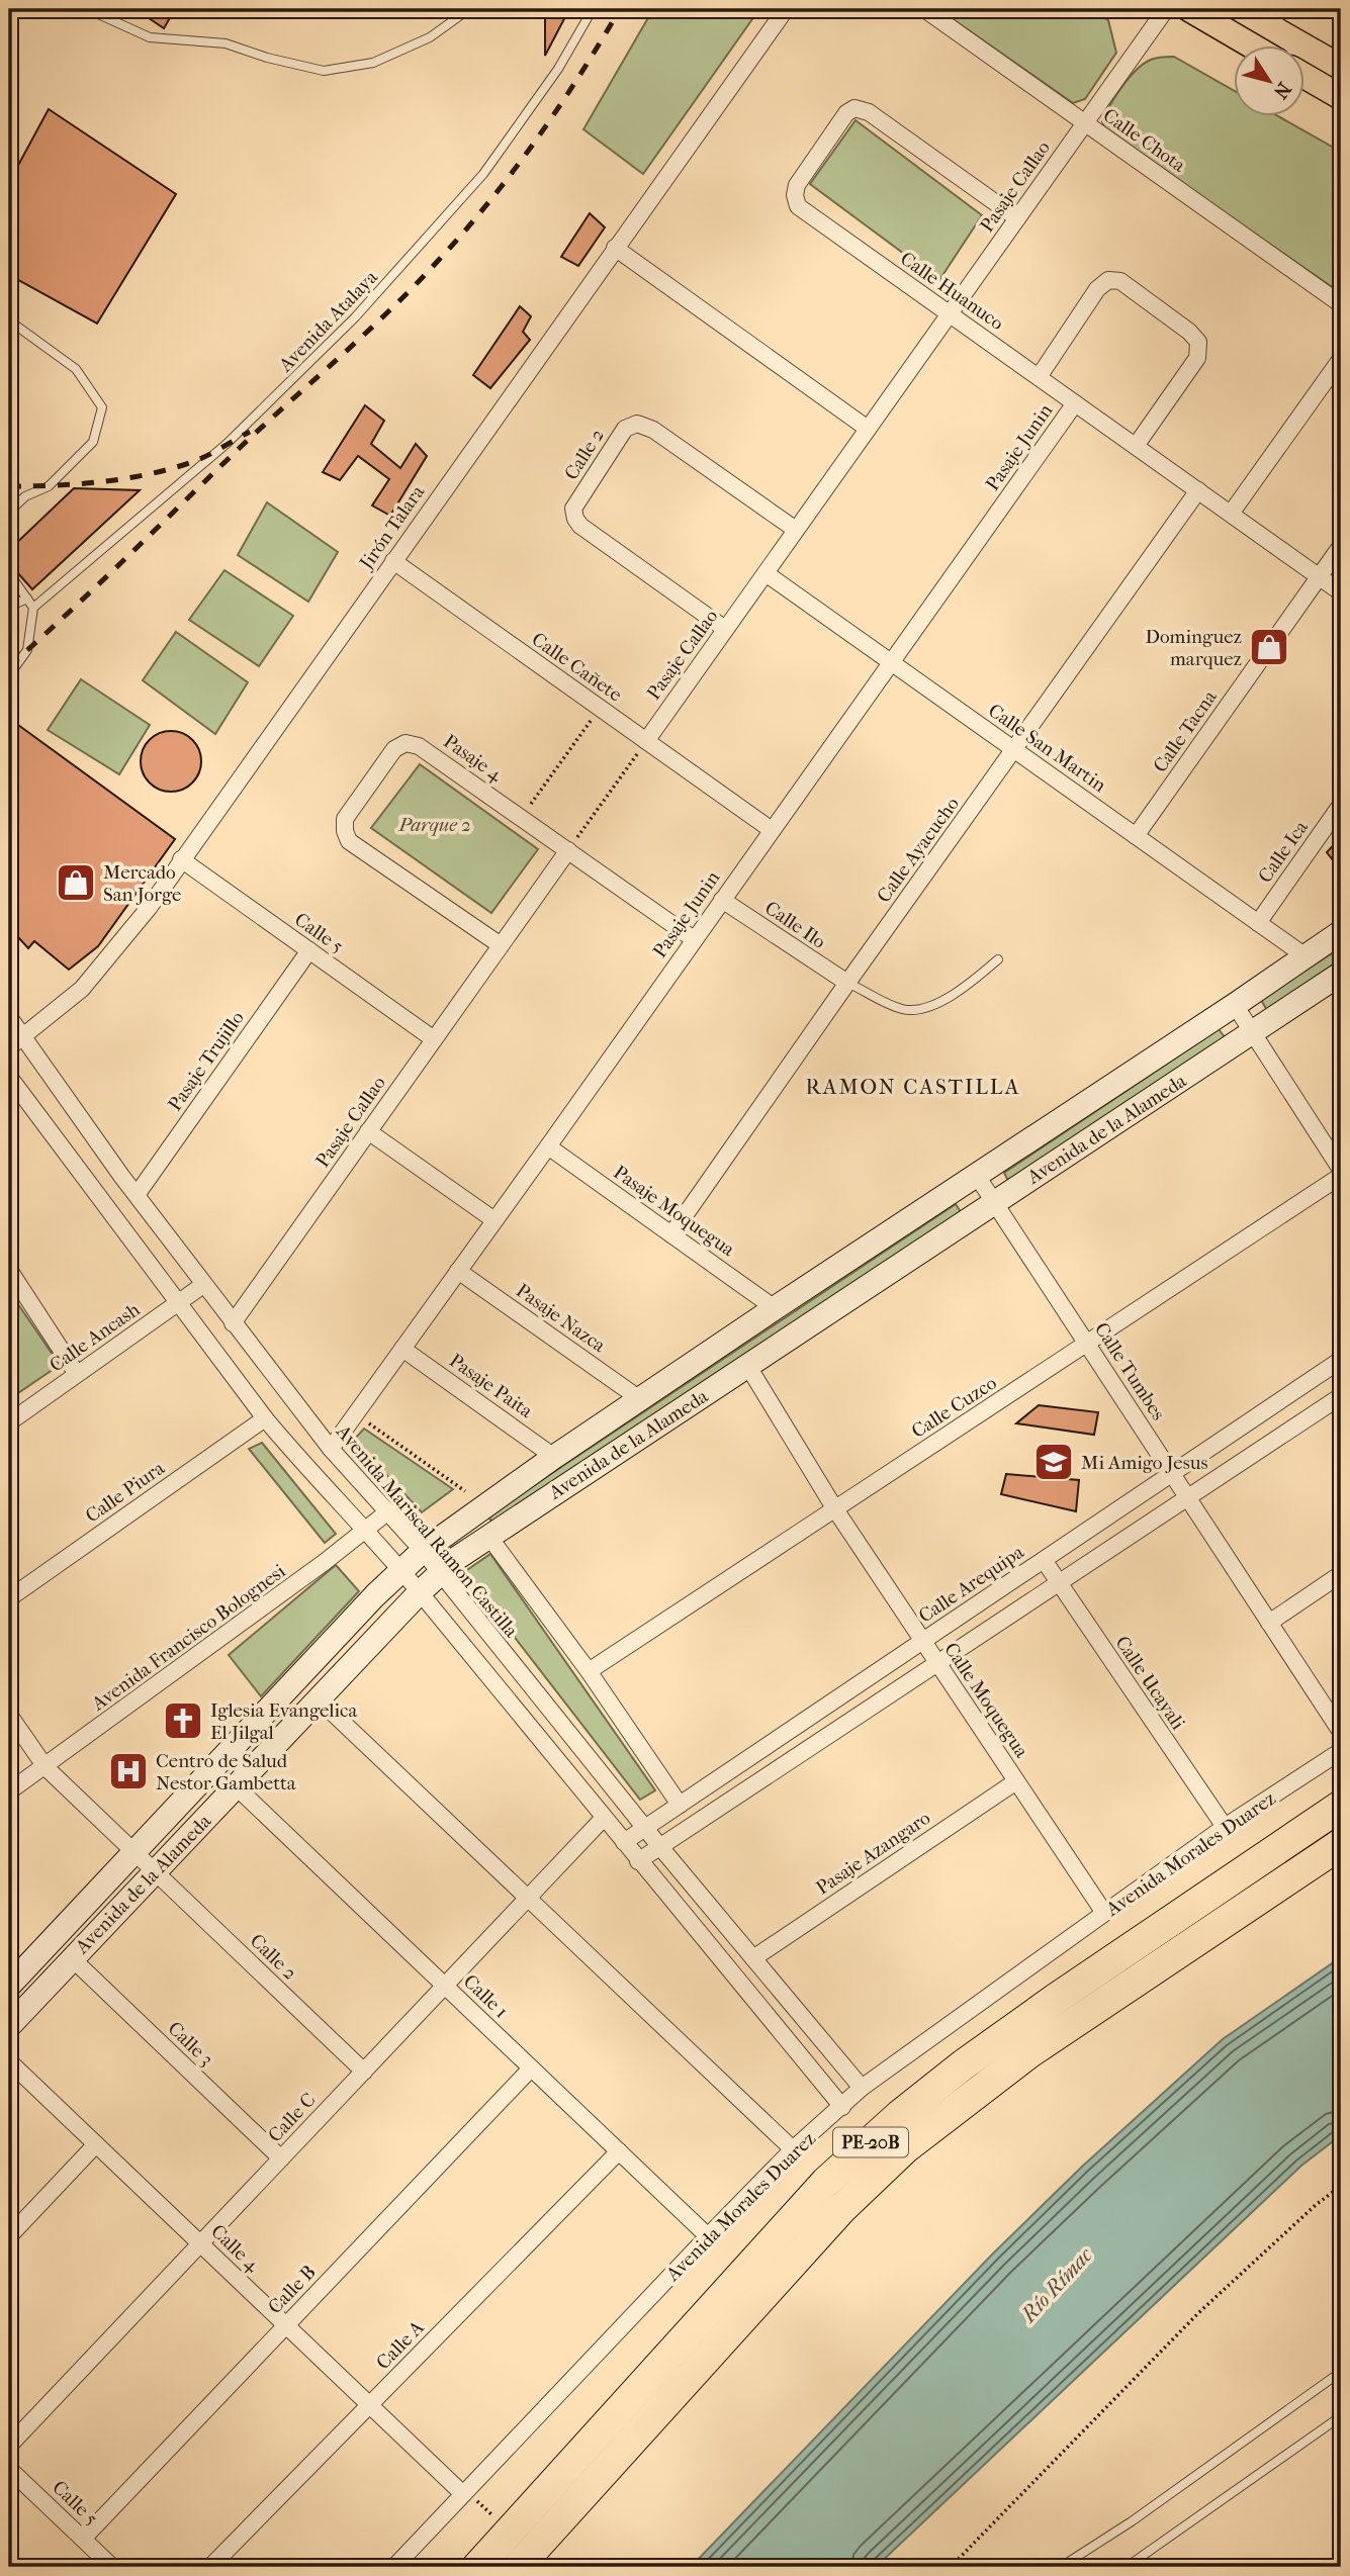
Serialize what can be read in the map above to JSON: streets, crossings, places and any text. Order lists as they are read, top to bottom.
{
  "streets": {
    "highway": ["PE-20B"],
    "street": [
      "Calle Chota",
      "Pasaje Callao",
      "Calle Huanuco",
      "Pasaje Junin",
      "Calle 2",
      "Jirón Talara",
      "Calle Cañete",
      "Calle Tacna",
      "Calle San Martin",
      "Pasaje 4",
      "Calle Ayacucho",
      "Calle Ica",
      "Calle Ilo",
      "Calle 5",
      "Pasaje Trujillo",
      "Avenida de la Alameda",
      "Pasaje Moquegua",
      "Pasaje Nazca",
      "Calle Ancash",
      "Calle Tumbes",
      "Pasaje Paita",
      "Calle Cuzco",
      "Calle Piura",
      "Avenida Mariscal Ramon Castilla",
      "Calle Arequipa",
      "Avenida Francisco Bolognesi",
      "Calle Ucayali",
      "Calle Moquegua",
      "Pasaje Azangaro",
      "Avenida Morales Duarez",
      "Calle 1",
      "Calle 3",
      "Calle C",
      "Calle 4",
      "Calle B",
      "Calle A"
    ],
    "lane": ["Avenida Atalaya"]
  },
  "crossings": [
    ["Calle Chota", "Pasaje Callao"],
    ["Pasaje Callao", "Calle Huanuco"],
    ["Pasaje Callao", "Calle 2"],
    ["Pasaje Callao", "Calle Cañete"],
    ["Pasaje Callao", "Calle San Martin"],
    ["Pasaje Callao", "Pasaje 4"],
    ["Pasaje Callao", "Calle 5"],
    ["Pasaje Callao", "Avenida Mariscal Ramon Castilla"],
    ["Calle Huanuco", "Pasaje Junin"],
    ["Calle Huanuco", "Calle Tacna"],
    ["Calle Huanuco", "Calle Ayacucho"],
    ["Pasaje Junin", "Calle Cañete"],
    ["Pasaje Junin", "Calle San Martin"],
    ["Pasaje Junin", "Pasaje 4"],
    ["Pasaje Junin", "Calle Ilo"],
    ["Pasaje Junin", "Pasaje Moquegua"],
    ["Pasaje Junin", "Pasaje Nazca"],
    ["Pasaje Junin", "Pasaje Paita"],
    ["Pasaje Junin", "Avenida Mariscal Ramon Castilla"],
    ["Calle 2", "Avenida de la Alameda"],
    ["Calle 2", "Avenida Francisco Bolognesi"],
    ["Calle 2", "Calle C"],
    ["Jirón Talara", "Calle Cañete"],
    ["Jirón Talara", "Calle 5"],
    ["Jirón Talara", "Avenida Mariscal Ramon Castilla"],
    ["Calle Tacna", "Calle San Martin"],
    ["Calle San Martin", "Calle Ayacucho"],
    ["Calle San Martin", "Calle Ica"],
    ["Calle San Martin", "Avenida de la Alameda"],
    ["Calle Ayacucho", "Calle Ilo"],
    ["Calle Ayacucho", "Pasaje Moquegua"],
    ["Calle 5", "Pasaje Trujillo"],
    ["Calle 5", "Calle B"],
    ["Pasaje Trujillo", "Avenida Mariscal Ramon Castilla"],
    ["Avenida de la Alameda", "Pasaje Moquegua"],
    ["Avenida de la Alameda", "Pasaje Nazca"],
    ["Avenida de la Alameda", "Calle Tumbes"],
    ["Avenida de la Alameda", "Pasaje Paita"],
    ["Avenida de la Alameda", "Avenida Mariscal Ramon Castilla"],
    ["Avenida de la Alameda", "Calle Moquegua"],
    ["Avenida de la Alameda", "Calle 1"],
    ["Avenida de la Alameda", "Calle 3"],
    ["Calle Ancash", "Avenida Mariscal Ramon Castilla"],
    ["Calle Tumbes", "Calle Cuzco"],
    ["Calle Tumbes", "Calle Arequipa"],
    ["Calle Cuzco", "Calle Moquegua"],
    ["Avenida Mariscal Ramon Castilla", "Calle Arequipa"],
    ["Avenida Mariscal Ramon Castilla", "Avenida Francisco Bolognesi"],
    ["Avenida Mariscal Ramon Castilla", "Pasaje Azangaro"],
    ["Avenida Mariscal Ramon Castilla", "Avenida Morales Duarez"],
    ["Calle Arequipa", "Calle Ucayali"],
    ["Calle Arequipa", "Calle Moquegua"],
    ["Calle Ucayali", "Avenida Morales Duarez"],
    ["Calle Moquegua", "Pasaje Azangaro"],
    ["Calle Moquegua", "Avenida Morales Duarez"],
    ["Avenida Morales Duarez", "Calle 1"],
    ["Avenida Morales Duarez", "Calle 4"],
    ["Calle 1", "Calle C"],
    ["Calle 1", "Calle B"],
    ["Calle 1", "Calle A"],
    ["Calle 3", "Calle C"],
    ["Calle C", "Calle 4"],
    ["Calle 4", "Calle B"],
    ["Calle 4", "Calle A"]
  ],
  "districts": ["RAMON CASTILLA"],
  "water": ["Río Rímac"],
  "parks": ["Parque 2"],
  "places": {
    "shop": ["Dominguez marquez", "Mercado San Jorge"],
    "school or university": ["Mi Amigo Jesus"],
    "church": ["Iglesia Evangelica El Jilgal"],
    "hospital": ["Centro de Salud Nestor Gambetta"]
  },
  "north": "bottom right"
}
